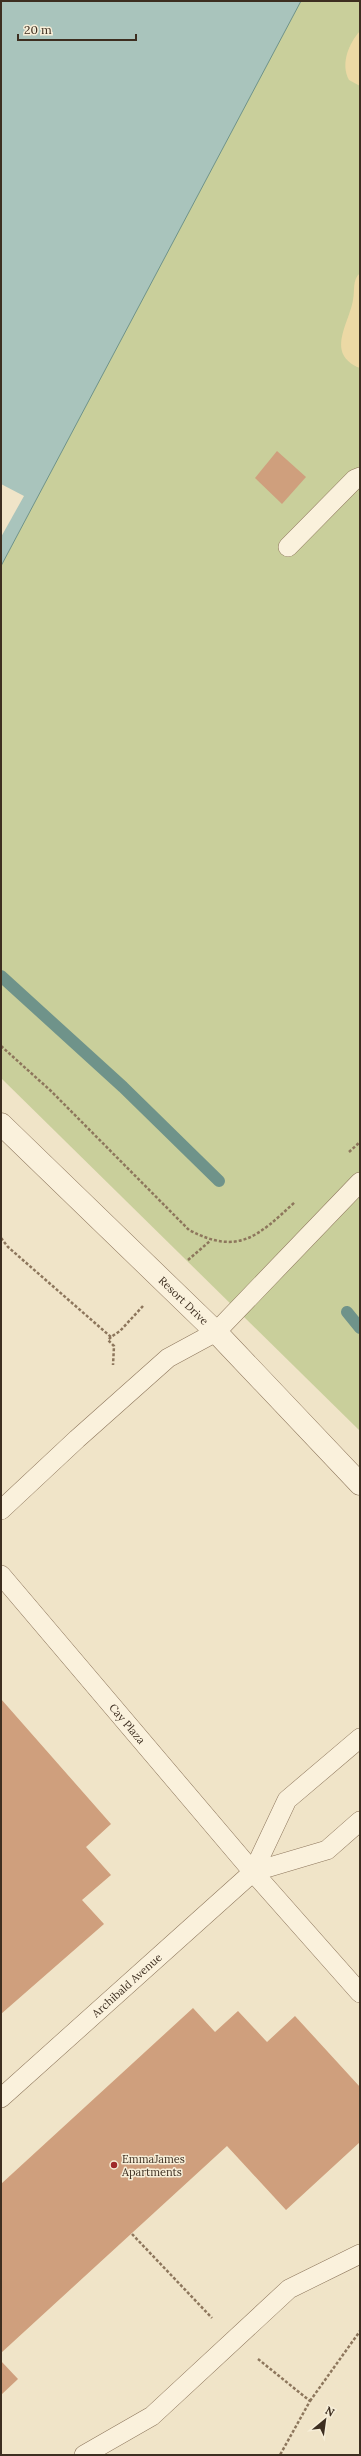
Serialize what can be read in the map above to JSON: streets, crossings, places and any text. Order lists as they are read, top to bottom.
{
  "streets": {
    "street": ["Resort Drive"],
    "lane": ["Cay Plaza", "Archibald Avenue"]
  },
  "crossings": [
    ["Cay Plaza", "Archibald Avenue"]
  ],
  "places": ["EmmaJames Apartments"],
  "scale_bar": "20 m",
  "north": "top right"
}
